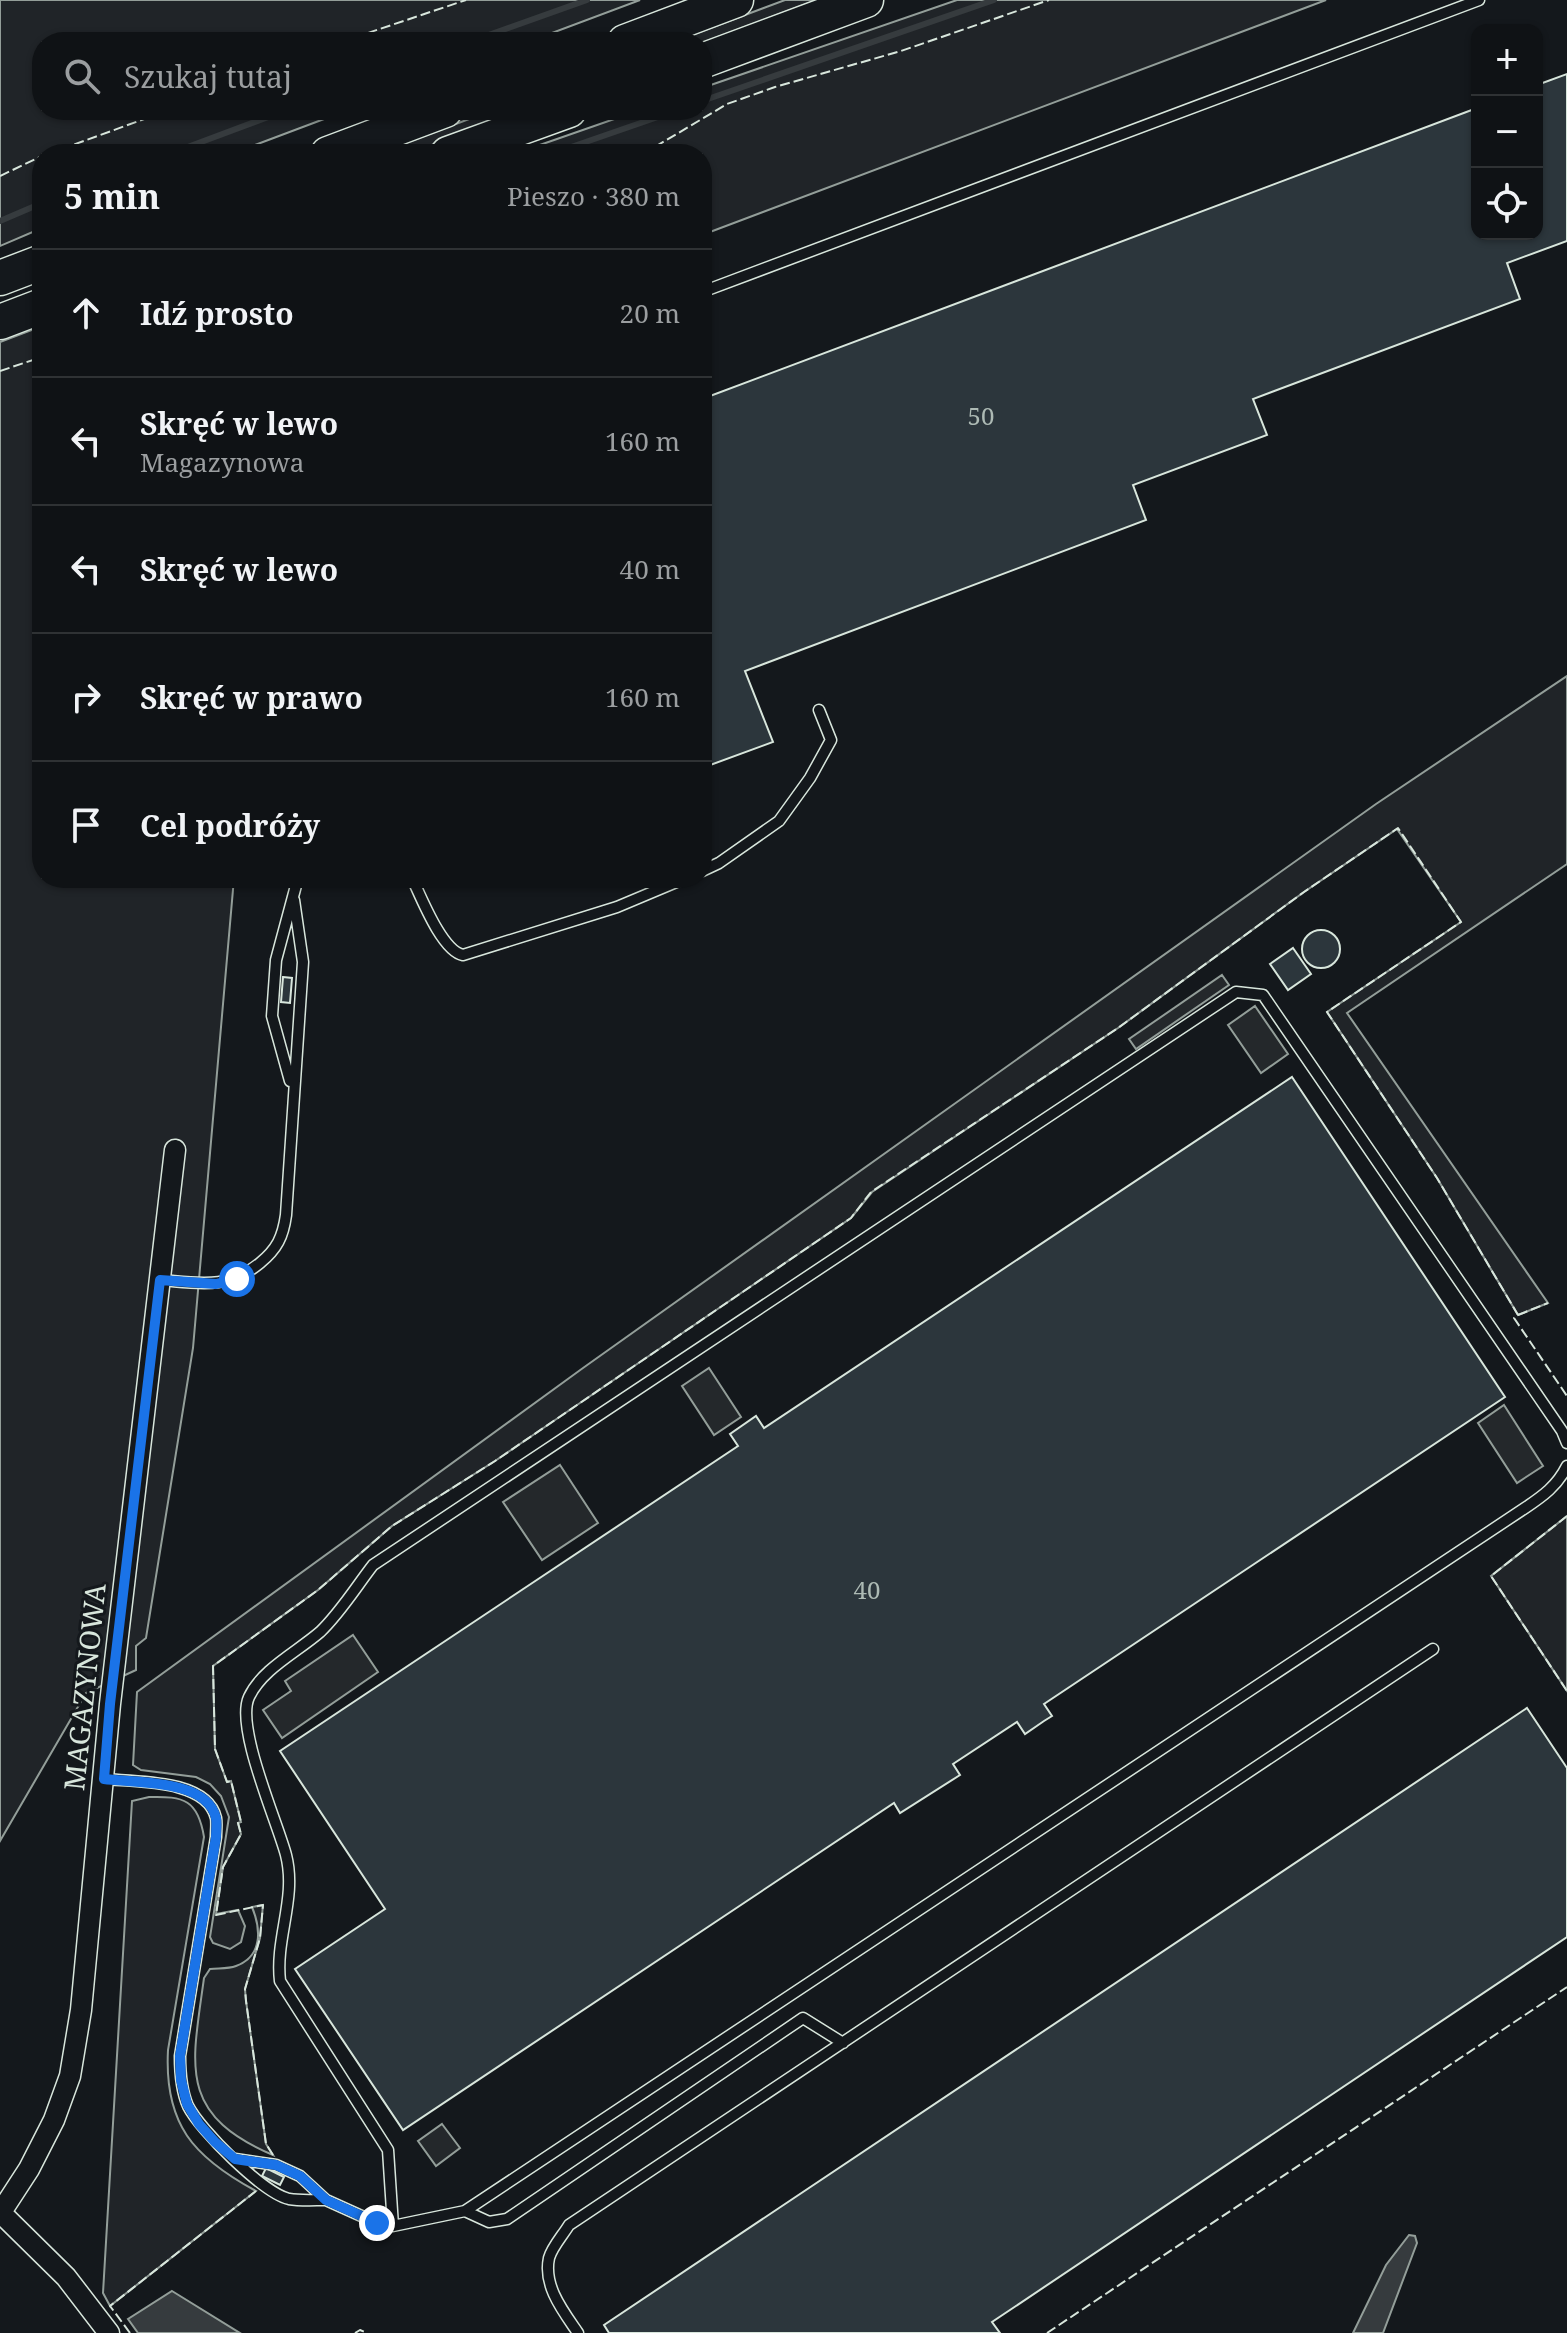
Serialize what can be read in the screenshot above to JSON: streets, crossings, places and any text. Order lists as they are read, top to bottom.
{
  "streets": {
    "street": ["MAGAZYNOWA"]
  },
  "house_numbers": ["50", "40"],
  "page": {
    "map_buttons": ["+", "−"],
    "search": "Szukaj tutaj",
    "heading": ["5 min", "Pieszo · 380 m"],
    "list": [
      ["Idź prosto", "20 m"],
      ["Skręć w lewo", "Magazynowa", "160 m"],
      ["Skręć w lewo", "40 m"],
      ["Skręć w prawo", "160 m"],
      "Cel podróży"
    ]
  }
}
